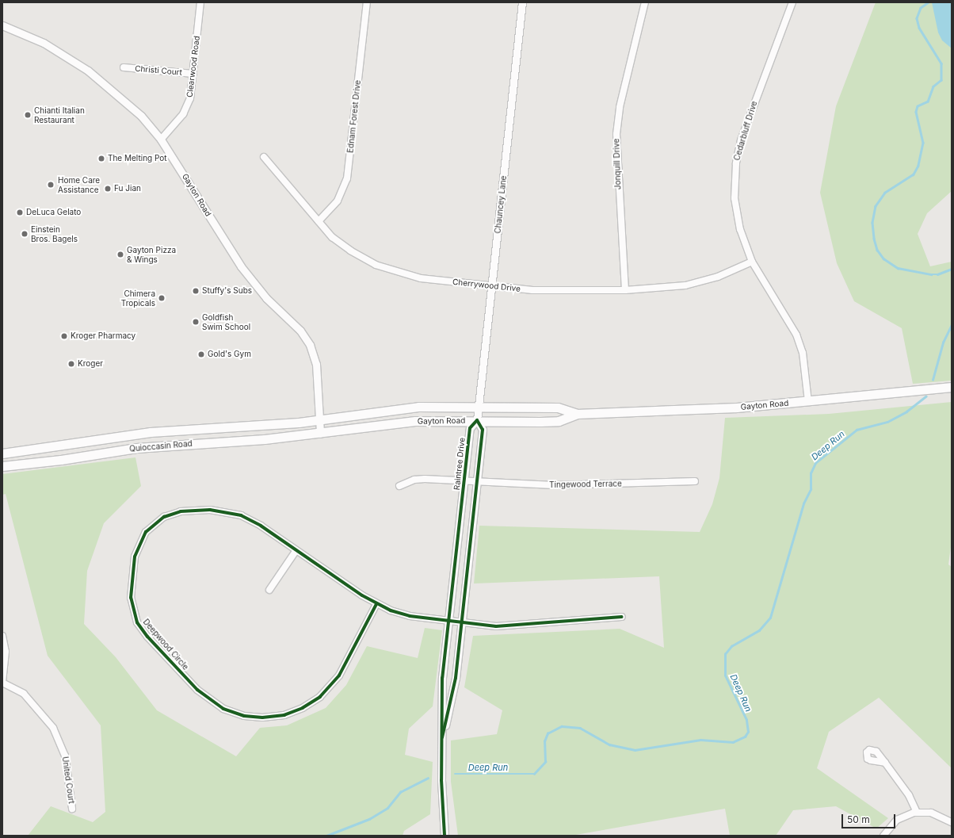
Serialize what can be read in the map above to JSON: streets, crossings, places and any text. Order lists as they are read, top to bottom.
{
  "streets": {
    "main road": ["Gayton Road", "Quioccasin Road"],
    "street": [
      "Clearwood Road",
      "Christi Court",
      "Ednam Forest Drive",
      "Cedarbluff Drive",
      "Jonquill Drive",
      "Chauncey Lane",
      "Cherrywood Drive",
      "Raintree Drive",
      "Tingewood Terrace",
      "Deepwood Circle",
      "United Court"
    ]
  },
  "crossings": [
    ["Clearwood Road", "Christi Court"],
    ["Clearwood Road", "Gayton Road"],
    ["Ednam Forest Drive", "Cherrywood Drive"],
    ["Cedarbluff Drive", "Gayton Road"],
    ["Cedarbluff Drive", "Cherrywood Drive"],
    ["Jonquill Drive", "Cherrywood Drive"],
    ["Gayton Road", "Chauncey Lane"],
    ["Gayton Road", "Quioccasin Road"],
    ["Gayton Road", "Raintree Drive"],
    ["Chauncey Lane", "Cherrywood Drive"],
    ["Chauncey Lane", "Raintree Drive"],
    ["Raintree Drive", "Tingewood Terrace"],
    ["Raintree Drive", "Deepwood Circle"]
  ],
  "water": ["Deep Run"],
  "places": [
    "Chianti Italian Restaurant",
    "The Melting Pot",
    "Home Care Assistance",
    "Fu Jian",
    "DeLuca Gelato",
    "Einstein Bros. Bagels",
    "Gayton Pizza & Wings",
    "Stuffy's Subs",
    "Chimera Tropicals",
    "Goldfish Swim School",
    "Kroger Pharmacy",
    "Gold's Gym",
    "Kroger"
  ],
  "scale_bar": "50 m"
}
